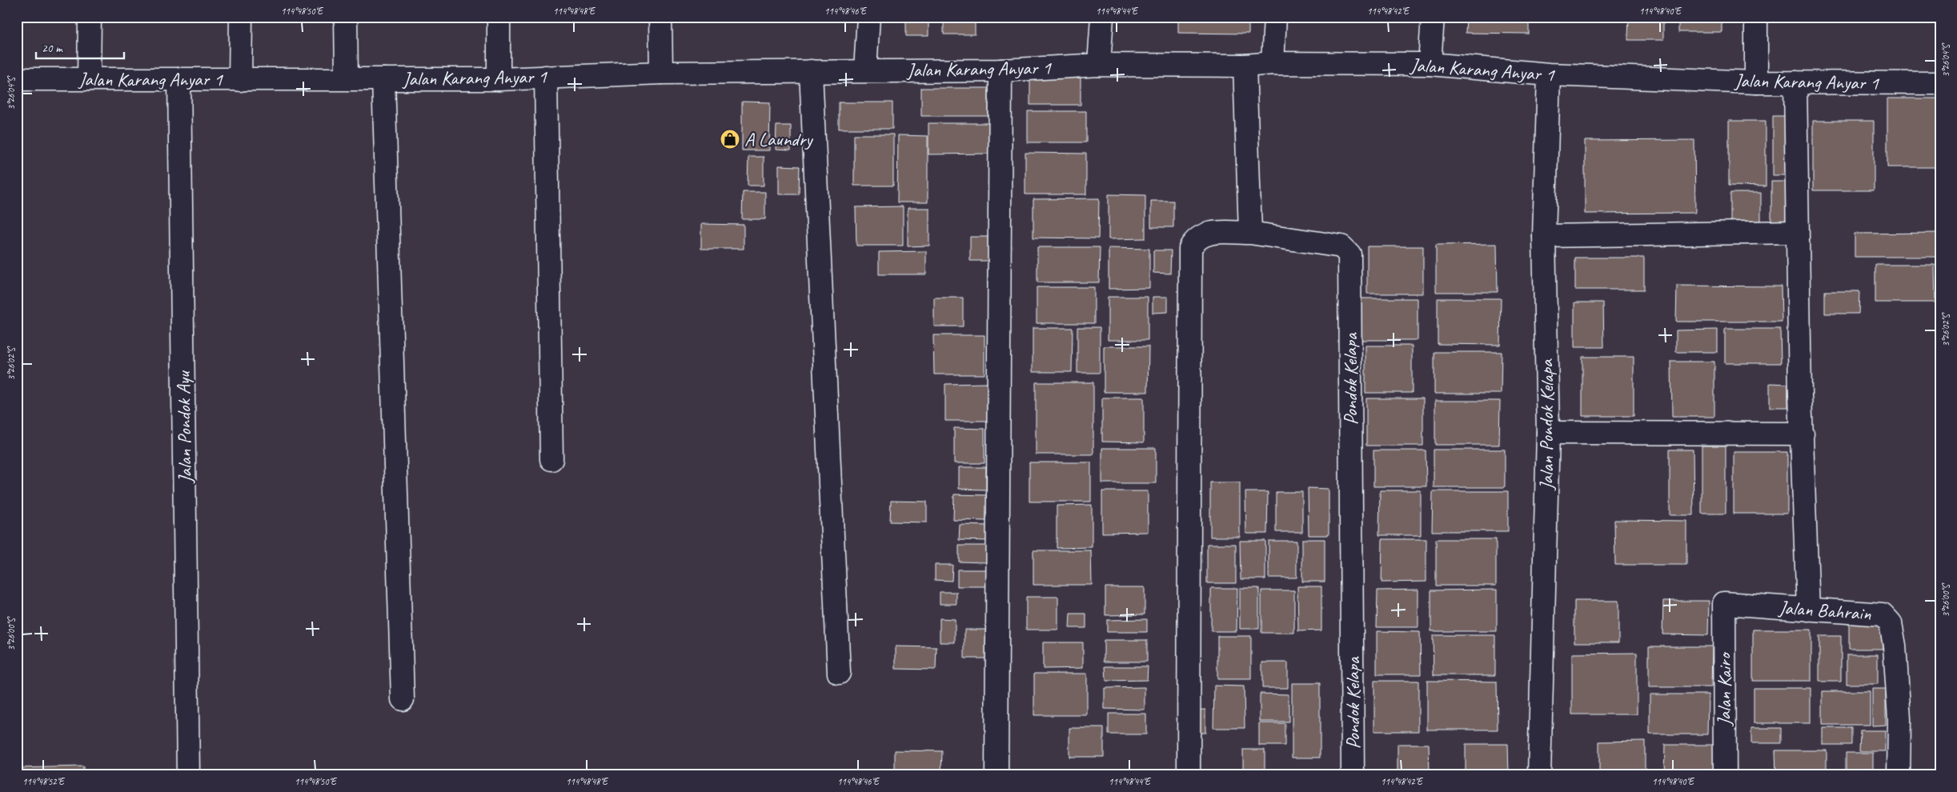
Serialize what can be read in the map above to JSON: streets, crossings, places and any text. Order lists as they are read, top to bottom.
{
  "streets": {
    "street": [
      "Jalan Karang Anyar 1",
      "Pondok Kelapa",
      "Jalan Pondok Kelapa",
      "Jalan Pondok Ayu",
      "Jalan Bahrain",
      "Jalan Kairo"
    ]
  },
  "crossings": [
    ["Jalan Karang Anyar 1", "Jalan Pondok Kelapa"],
    ["Jalan Karang Anyar 1", "Jalan Pondok Ayu"],
    ["Jalan Bahrain", "Jalan Kairo"]
  ],
  "places": {
    "shop": ["A Laundry"]
  },
  "scale_bar": "20 m",
  "coordinates": [
    "114°48'50\"E",
    "114°48'48\"E",
    "114°48'46\"E",
    "114°48'44\"E",
    "114°48'42\"E",
    "114°48'40\"E",
    "3°26'04\"S",
    "3°26'02\"S",
    "3°26'00\"S",
    "114°48'52\"E"
  ]
}
